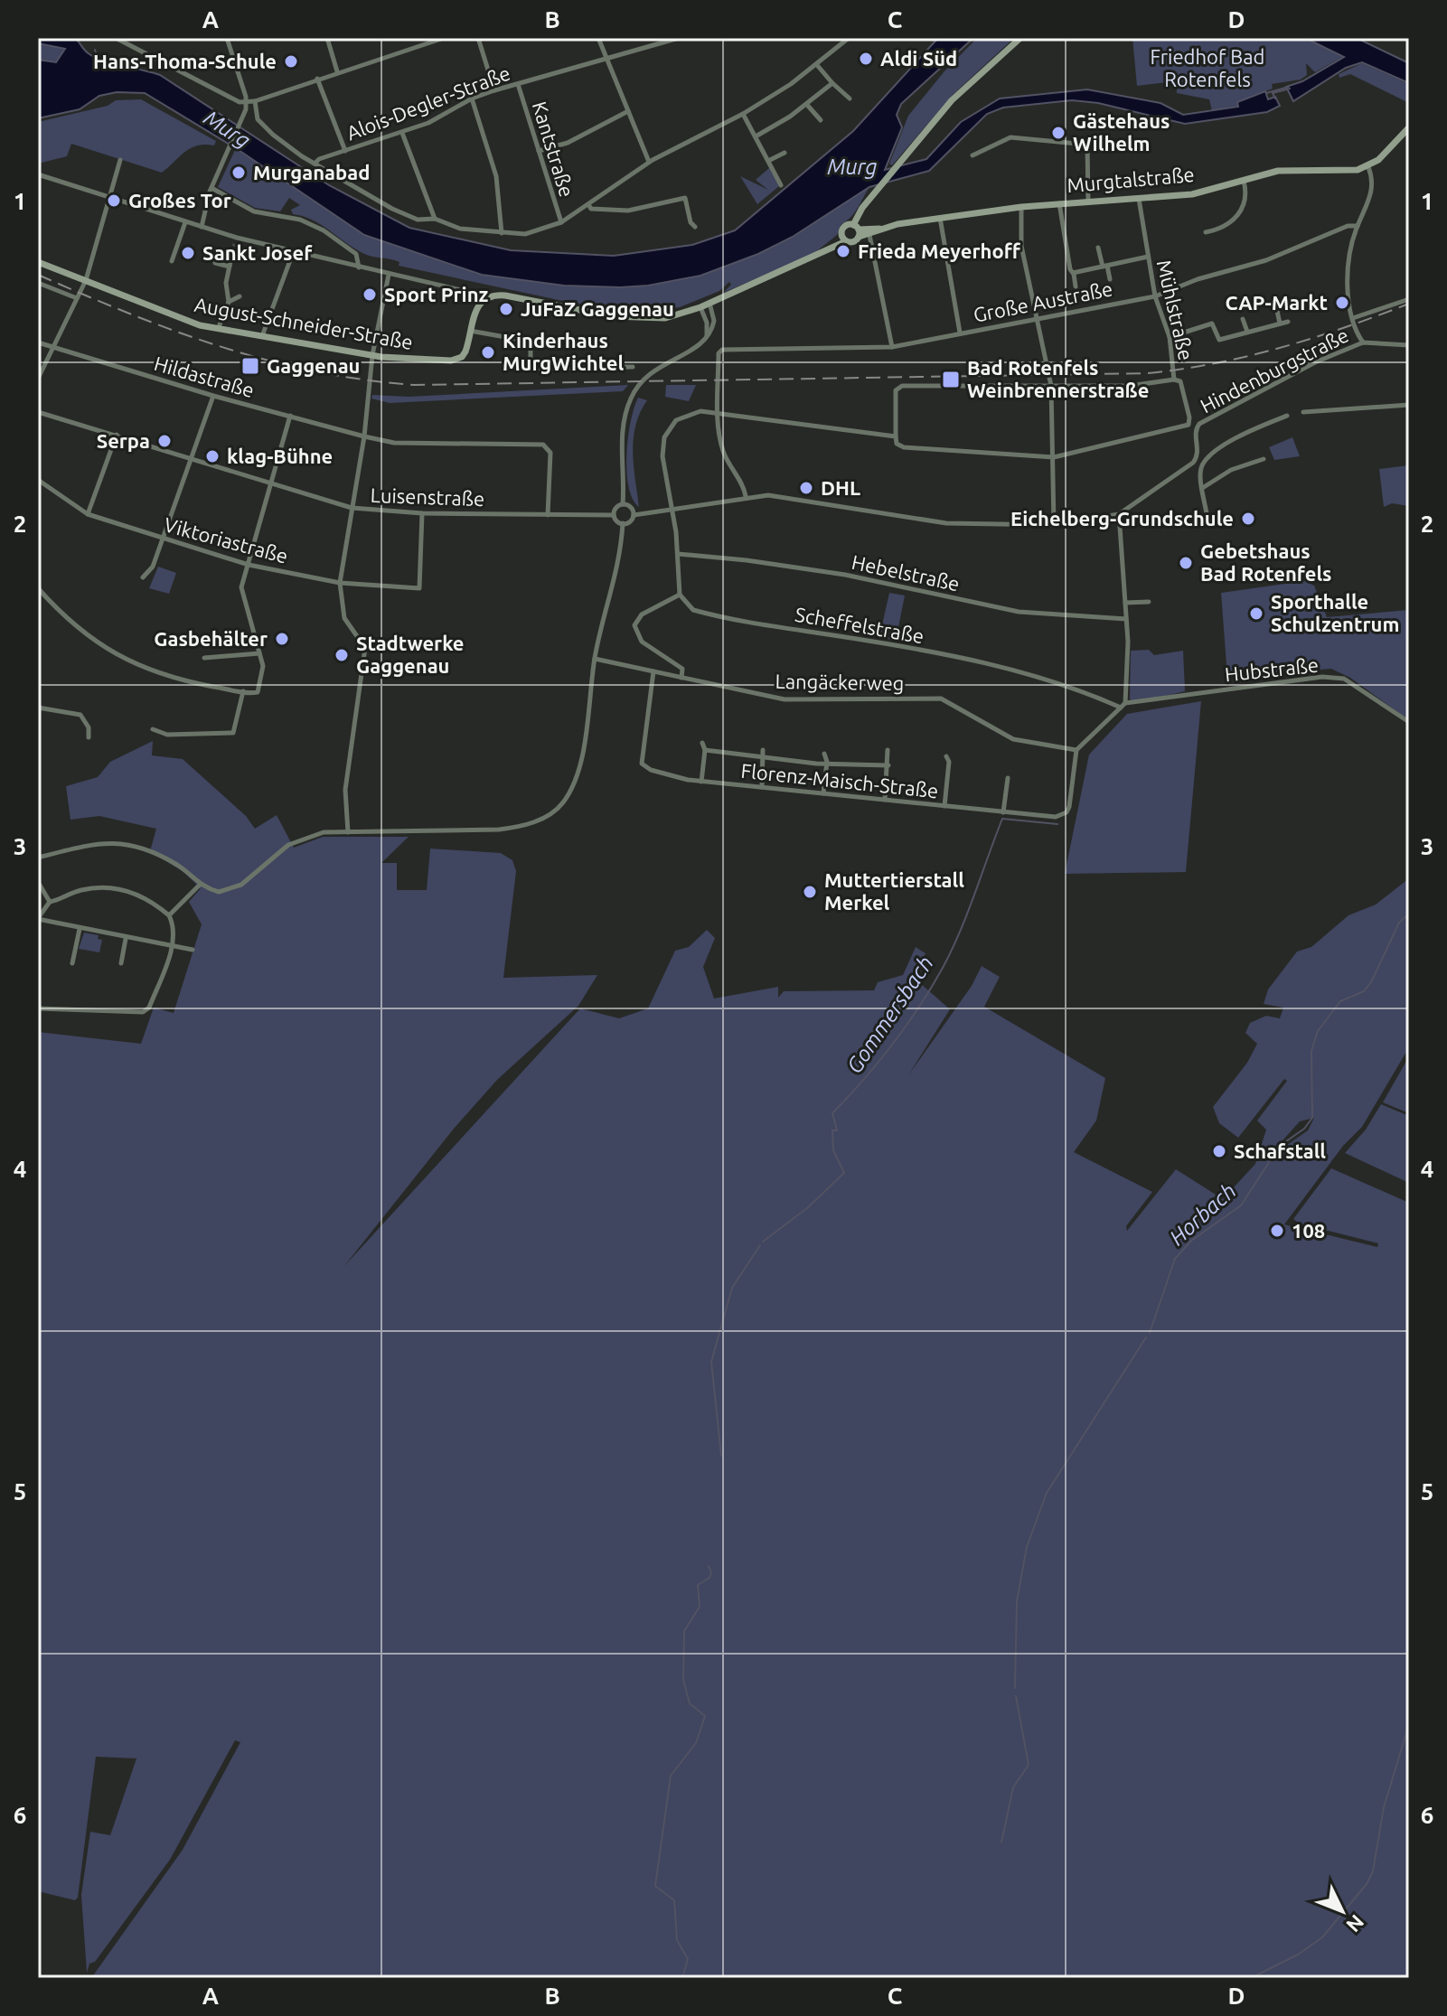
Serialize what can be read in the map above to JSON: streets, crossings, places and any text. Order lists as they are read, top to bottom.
{
  "streets": {
    "street": [
      "Alois-Degler-Straße",
      "Kantstraße",
      "Murgtalstraße",
      "Große Austraße",
      "Mühlstraße",
      "August-Schneider-Straße",
      "Hindenburgstraße",
      "Hildastraße",
      "Luisenstraße",
      "Viktoriastraße",
      "Hebelstraße",
      "Scheffelstraße",
      "Hubstraße",
      "Langäckerweg",
      "Florenz-Maisch-Straße"
    ]
  },
  "crossings": [
    ["Alois-Degler-Straße", "Kantstraße"],
    ["Murgtalstraße", "Mühlstraße"],
    ["Murgtalstraße", "August-Schneider-Straße"],
    ["Große Austraße", "Mühlstraße"],
    ["Große Austraße", "Hindenburgstraße"],
    ["Mühlstraße", "Hindenburgstraße"],
    ["Hildastraße", "Luisenstraße"],
    ["Luisenstraße", "Viktoriastraße"],
    ["Scheffelstraße", "Hubstraße"],
    ["Langäckerweg", "Florenz-Maisch-Straße"]
  ],
  "water": ["Murg", "Gommersbach", "Horbach"],
  "parks": ["Friedhof Bad Rotenfels"],
  "places": {
    "other": [
      "Aldi Süd",
      "Hans-Thoma-Schule",
      "Gästehaus Wilhelm",
      "Murganabad",
      "Großes Tor",
      "Frieda Meyerhoff",
      "Sankt Josef",
      "Sport Prinz",
      "CAP-Markt",
      "JuFaZ Gaggenau",
      "Kinderhaus MurgWichtel",
      "Serpa",
      "klag-Bühne",
      "DHL",
      "Eichelberg-Grundschule",
      "Gebetshaus Bad Rotenfels",
      "Sporthalle Schulzentrum",
      "Gasbehälter",
      "Stadtwerke Gaggenau",
      "Muttertierstall Merkel",
      "Schafstall",
      "108"
    ],
    "transit": ["Gaggenau", "Bad Rotenfels Weinbrennerstraße"]
  },
  "north": "bottom right",
  "grid": {
    "columns": [
      "A",
      "B",
      "C",
      "D"
    ],
    "rows": [
      "1",
      "2",
      "3",
      "4",
      "5",
      "6"
    ]
  }
}
